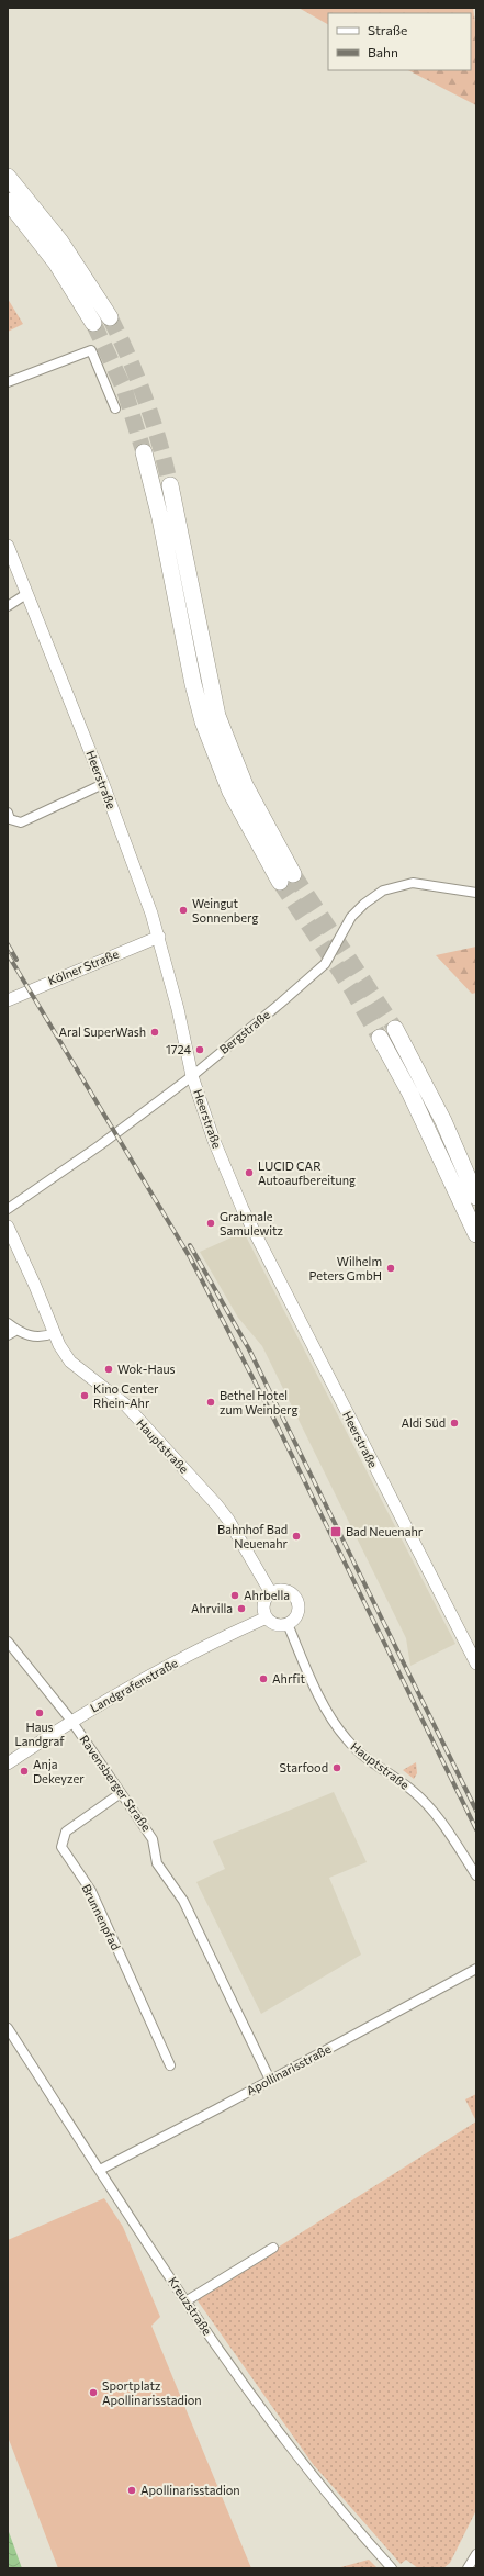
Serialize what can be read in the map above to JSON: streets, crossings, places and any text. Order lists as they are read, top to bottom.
{
  "streets": {
    "main road": [
      "Heerstraße",
      "Kölner Straße",
      "Hauptstraße",
      "Landgrafenstraße"
    ],
    "street": [
      "Bergstraße",
      "Ravensberger Straße",
      "Brunnenpfad",
      "Apollinarisstraße",
      "Kreuzstraße"
    ]
  },
  "crossings": [
    ["Heerstraße", "Kölner Straße"],
    ["Heerstraße", "Bergstraße"],
    ["Hauptstraße", "Landgrafenstraße"],
    ["Landgrafenstraße", "Ravensberger Straße"],
    ["Ravensberger Straße", "Brunnenpfad"],
    ["Ravensberger Straße", "Apollinarisstraße"],
    ["Apollinarisstraße", "Kreuzstraße"]
  ],
  "places": {
    "other": [
      "Weingut Sonnenberg",
      "Aral SuperWash",
      "1724",
      "LUCID CAR Autoaufbereitung",
      "Grabmale Samulewitz",
      "Wilhelm Peters GmbH",
      "Wok-Haus",
      "Kino Center Rhein-Ahr",
      "Bethel Hotel zum Weinberg",
      "Aldi Süd",
      "Bahnhof Bad Neuenahr",
      "Ahrbella",
      "Ahrvilla",
      "Ahrfit",
      "Haus Landgraf",
      "Starfood",
      "Anja Dekeyzer",
      "Sportplatz Apollinarisstadion",
      "Apollinarisstadion"
    ],
    "transit": ["Bad Neuenahr"]
  },
  "legend": ["Straße", "Bahn"]
}
